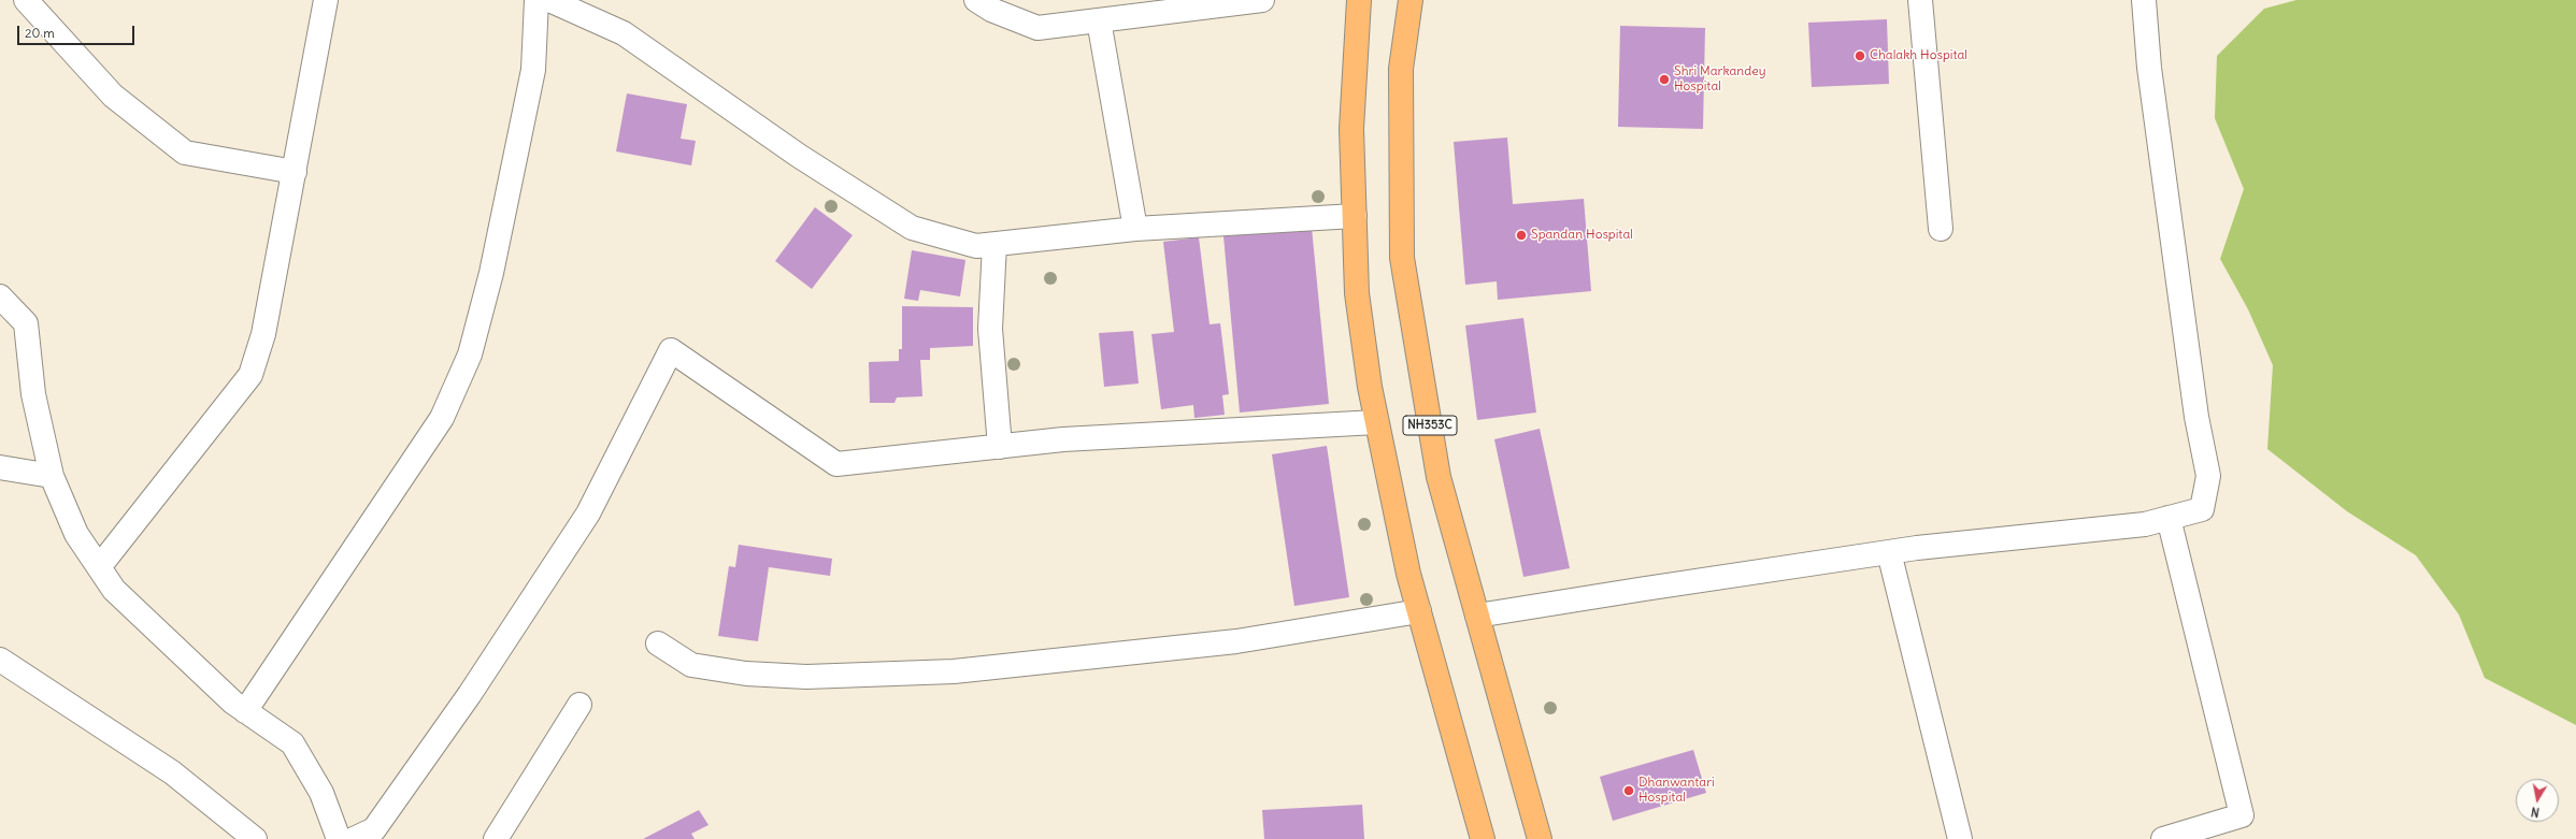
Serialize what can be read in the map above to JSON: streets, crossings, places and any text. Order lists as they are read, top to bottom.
{
  "streets": {
    "highway": ["NH353C"]
  },
  "places": [
    "Chalakh Hospital",
    "Shri Markandey Hospital",
    "Spandan Hospital",
    "Dhanwantari Hospital"
  ],
  "scale_bar": "20 m",
  "north": "bottom"
}
